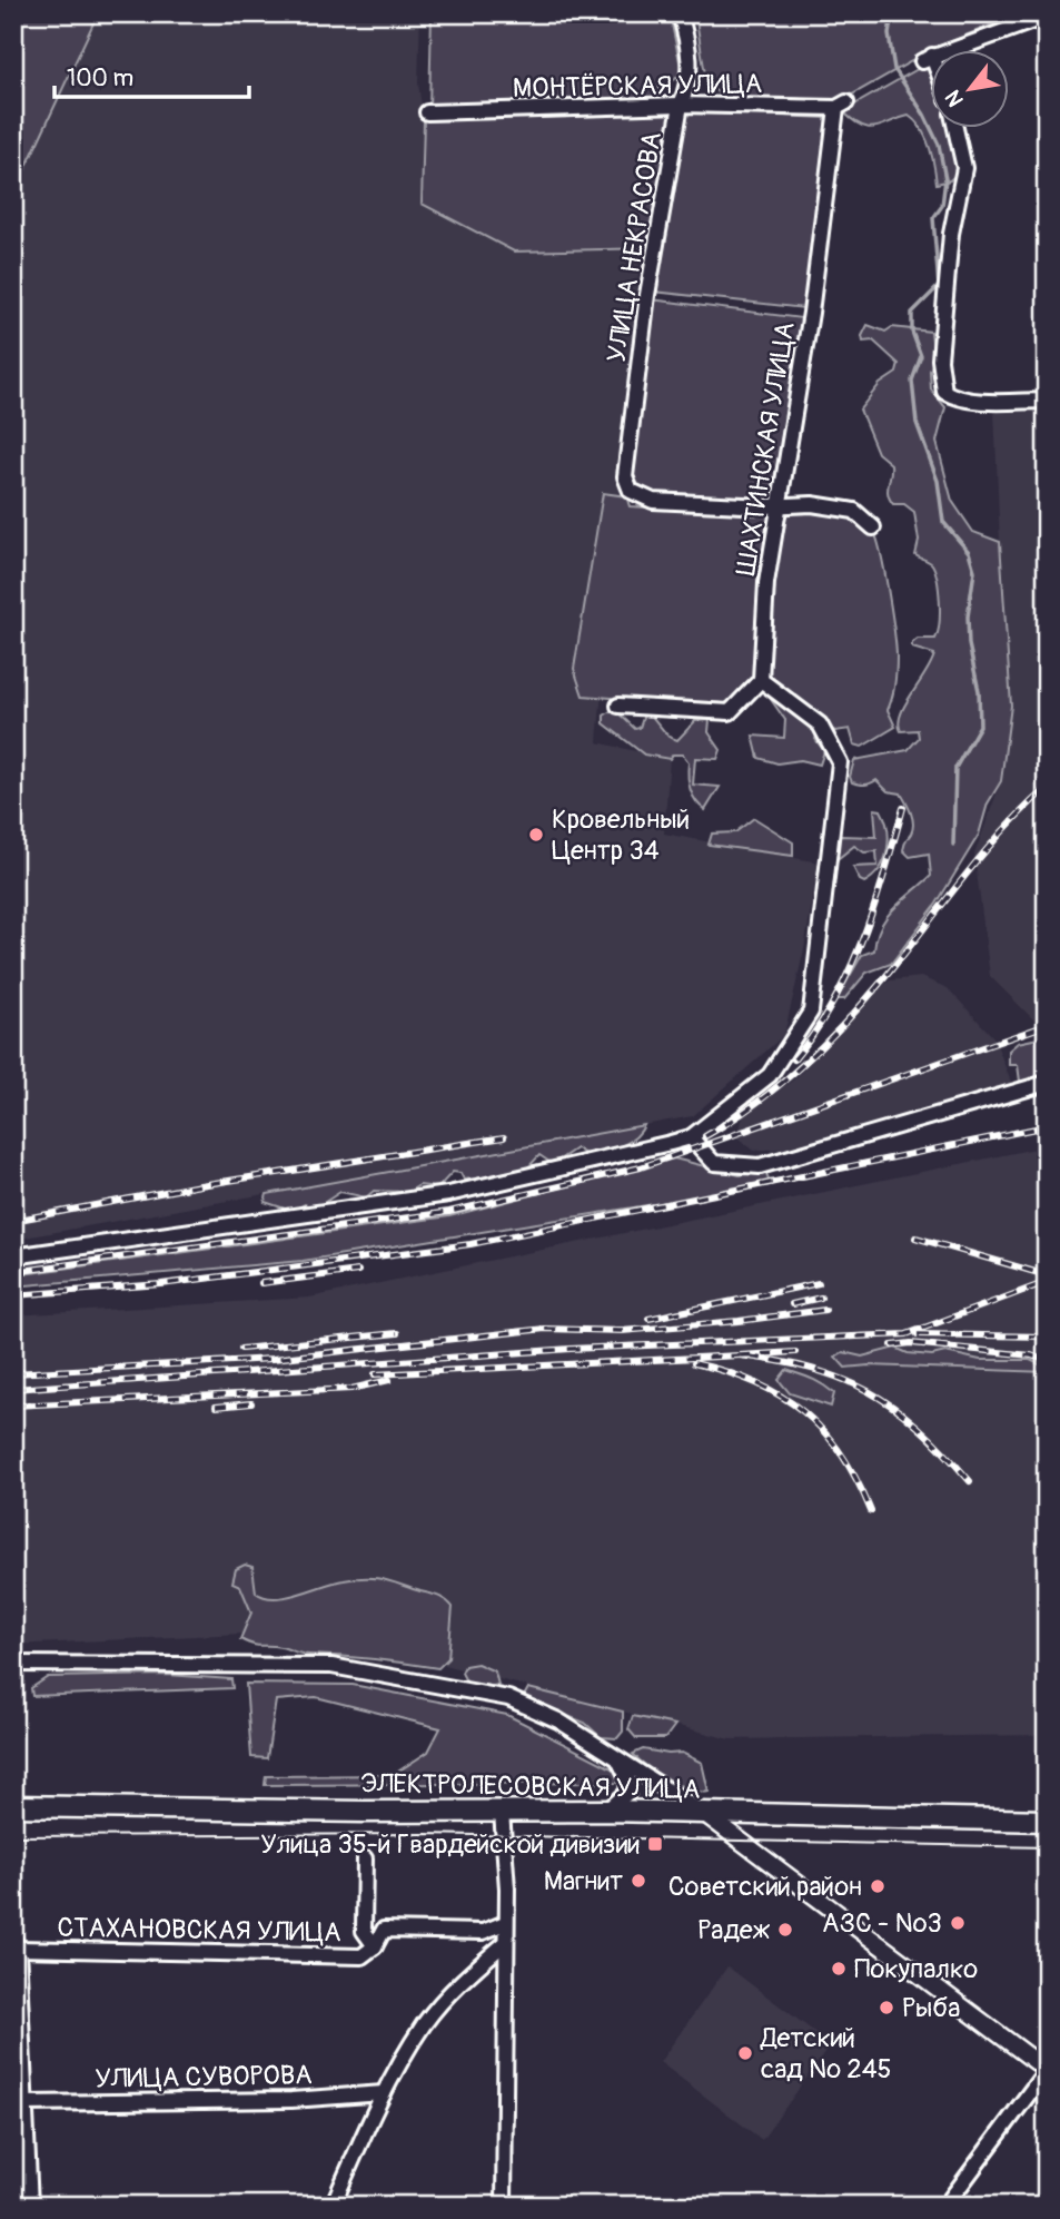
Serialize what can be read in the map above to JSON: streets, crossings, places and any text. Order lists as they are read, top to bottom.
{
  "streets": {
    "main road": ["ЭЛЕКТРОЛЕСОВСКАЯ УЛИЦА"],
    "street": [
      "МОНТЁРСКАЯ УЛИЦА",
      "УЛИЦА НЕКРАСОВА",
      "ШАХТИНСКАЯ УЛИЦА",
      "СТАХАНОВСКАЯ УЛИЦА",
      "УЛИЦА СУВОРОВА"
    ]
  },
  "crossings": [
    ["МОНТЁРСКАЯ УЛИЦА", "УЛИЦА НЕКРАСОВА"],
    ["МОНТЁРСКАЯ УЛИЦА", "ШАХТИНСКАЯ УЛИЦА"],
    ["УЛИЦА НЕКРАСОВА", "ШАХТИНСКАЯ УЛИЦА"]
  ],
  "places": {
    "other": [
      "Кровельный Центр 34",
      "Магнит",
      "Советский район",
      "АЗС - №3",
      "Радеж",
      "Покупалко",
      "Рыба",
      "Детский сад № 245"
    ],
    "transit": ["Улица 35-й Гвардейской дивизии"]
  },
  "scale_bar": "100 m",
  "north": "bottom left"
}
